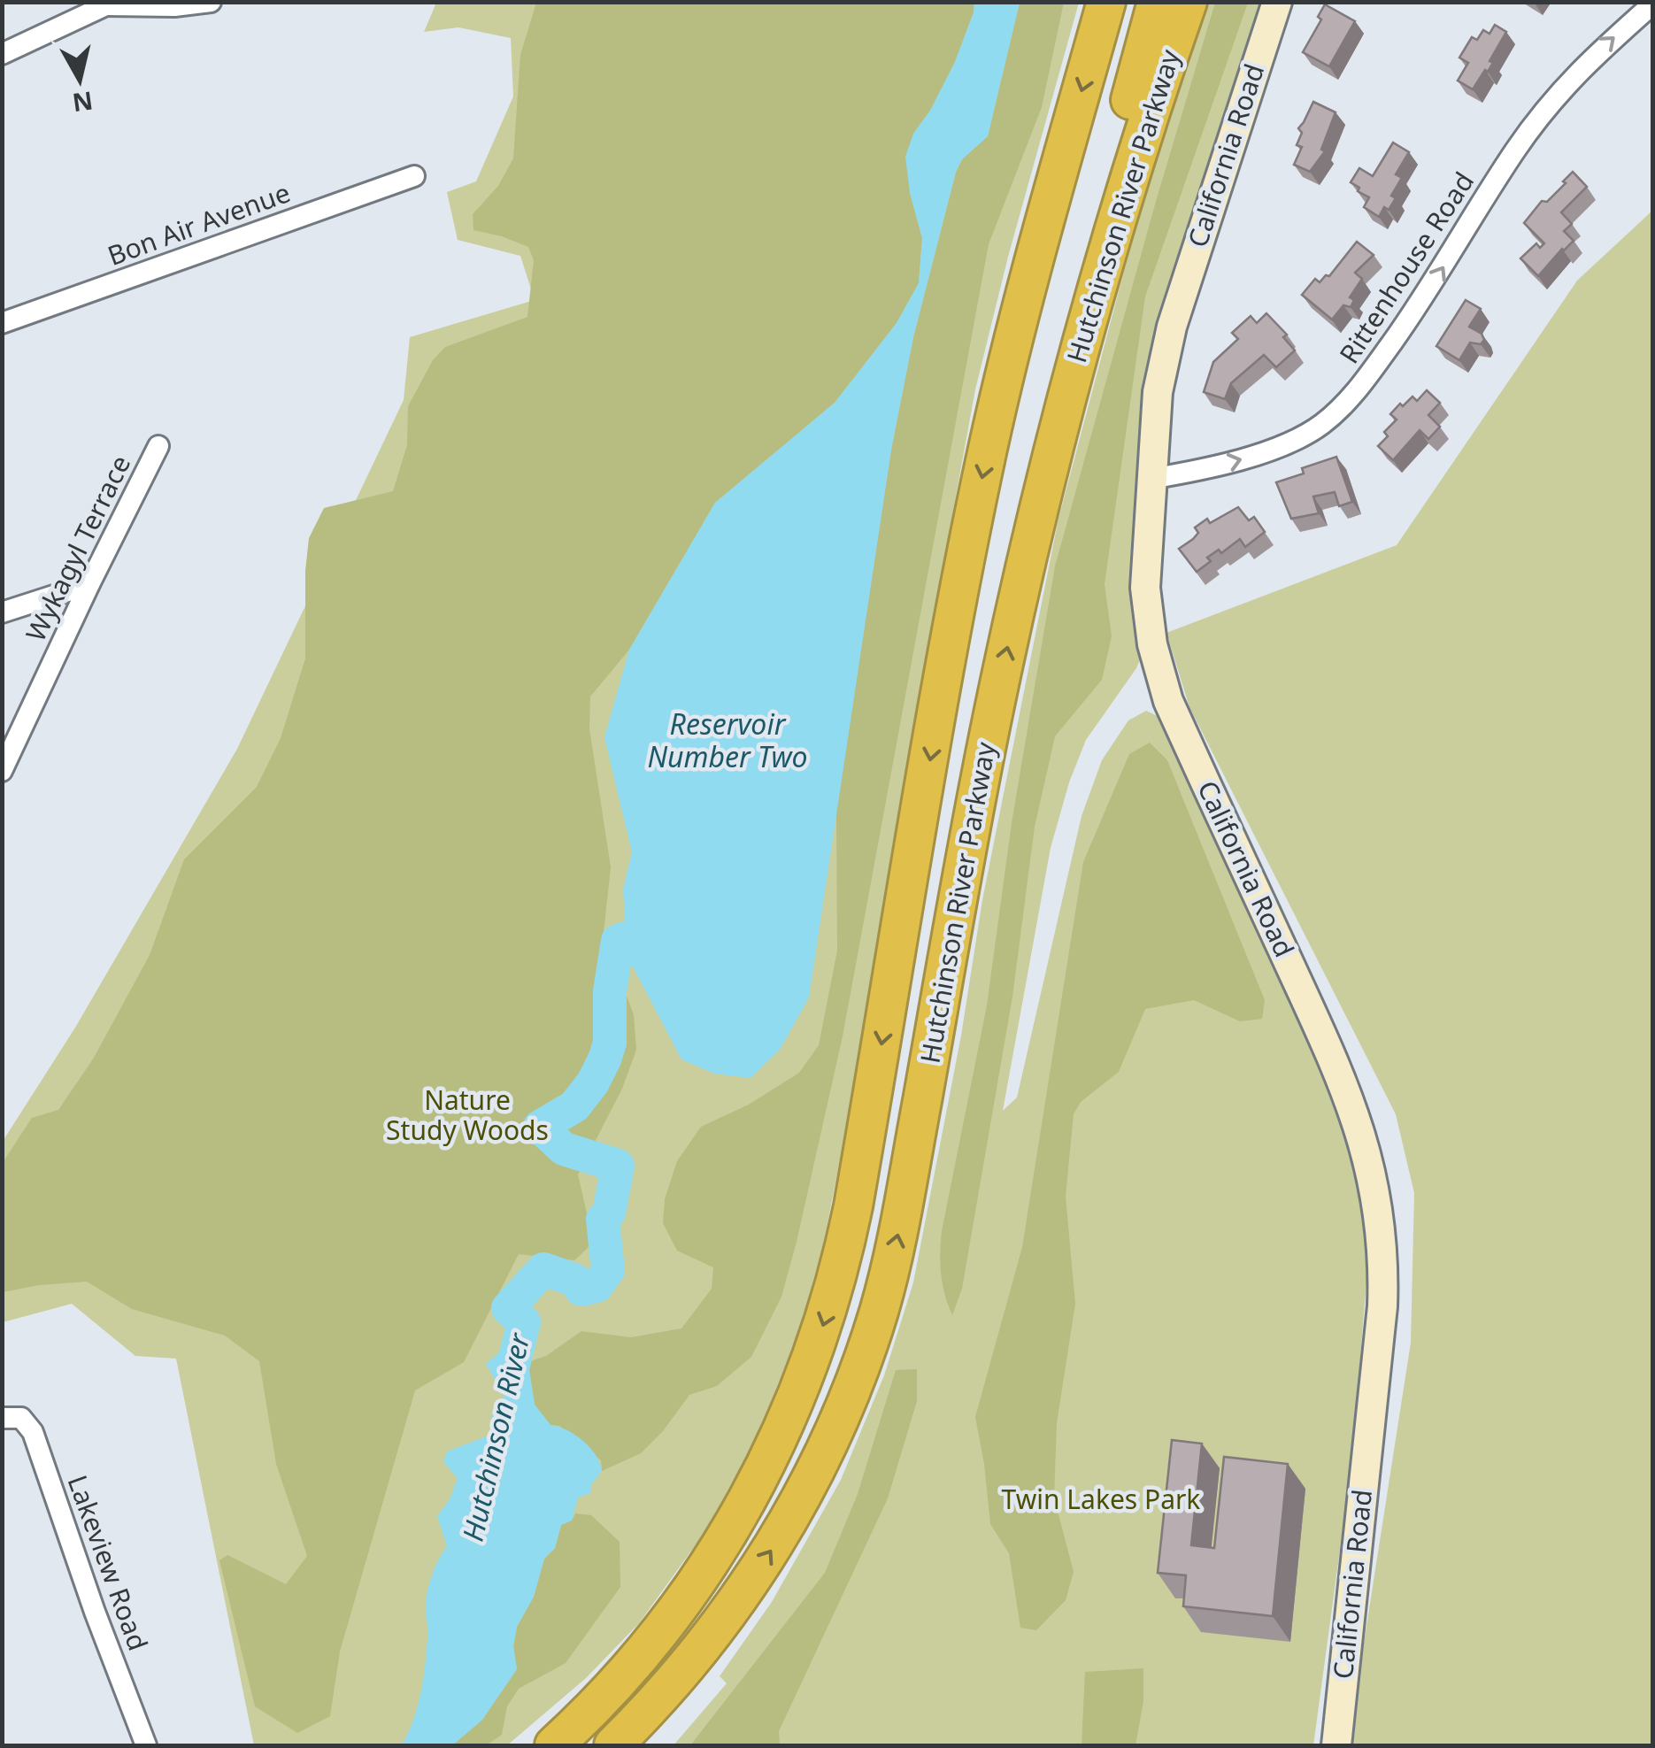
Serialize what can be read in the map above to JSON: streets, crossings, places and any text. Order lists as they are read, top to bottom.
{
  "streets": {
    "highway": ["Hutchinson River Parkway"],
    "main road": ["California Road"],
    "street": [
      "Bon Air Avenue",
      "Rittenhouse Road",
      "Wykagyl Terrace",
      "Lakeview Road"
    ]
  },
  "crossings": [
    ["California Road", "Rittenhouse Road"]
  ],
  "one_way": ["Rittenhouse Road"],
  "water": ["Reservoir Number Two", "Hutchinson River"],
  "parks": ["Nature Study Woods", "Twin Lakes Park"],
  "north": "bottom"
}
